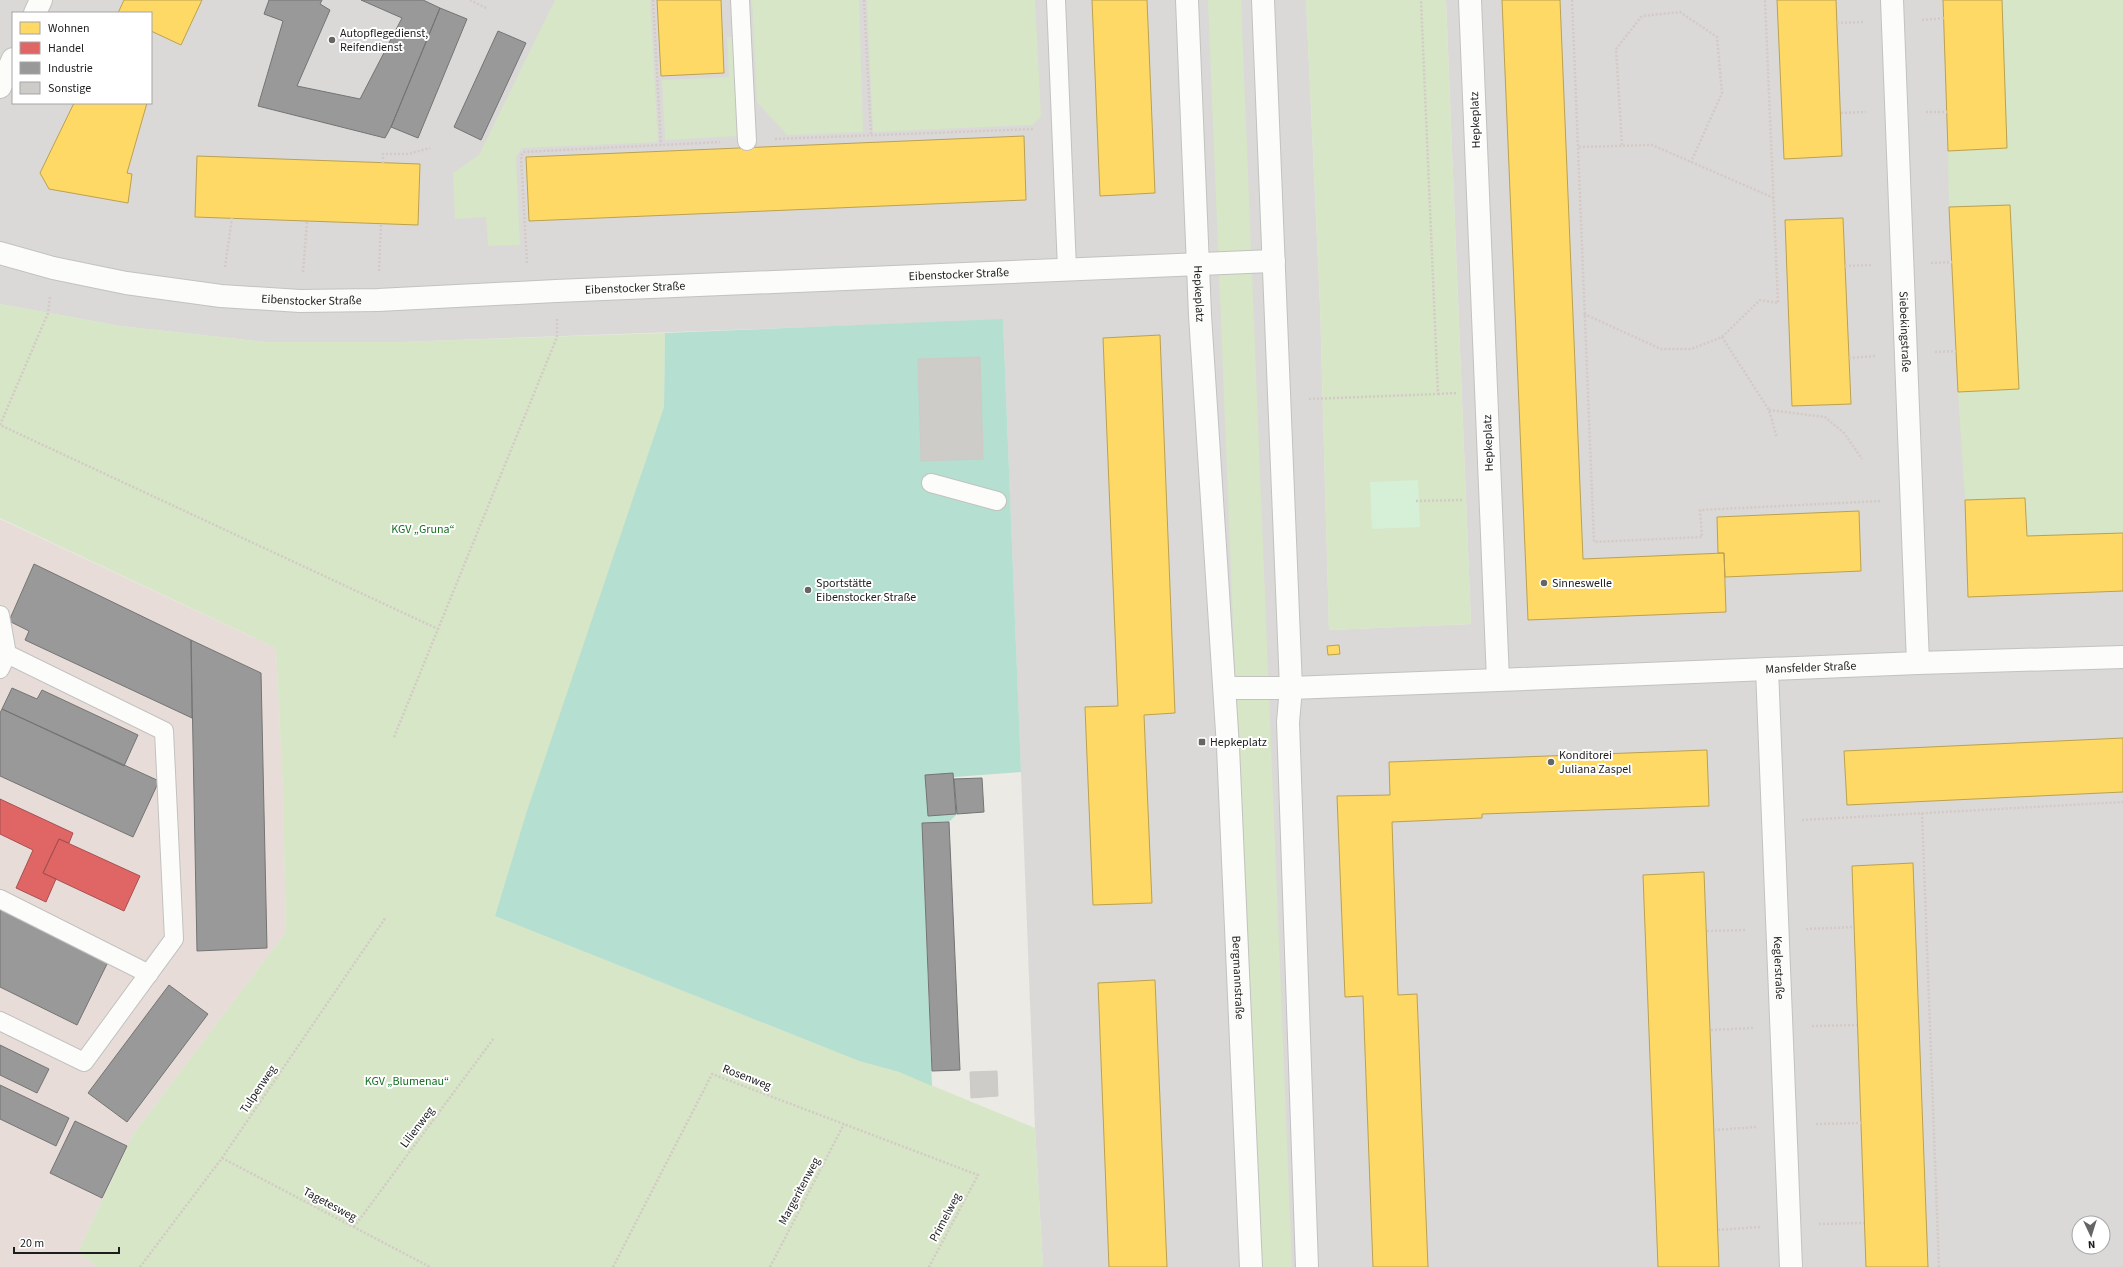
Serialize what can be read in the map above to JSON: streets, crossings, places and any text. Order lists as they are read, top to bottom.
{
  "streets": {
    "street": [
      "Hepkeplatz",
      "Eibenstocker Straße",
      "Siebekingstraße",
      "Mansfelder Straße",
      "Keglerstraße",
      "Bergmannstraße"
    ],
    "path": [
      "Rosenweg",
      "Tulpenweg",
      "Lilienweg",
      "Margeritenweg",
      "Tagetesweg",
      "Primelweg"
    ]
  },
  "crossings": [
    ["Hepkeplatz", "Eibenstocker Straße"],
    ["Hepkeplatz", "Mansfelder Straße"],
    ["Hepkeplatz", "Bergmannstraße"],
    ["Siebekingstraße", "Mansfelder Straße"],
    ["Mansfelder Straße", "Keglerstraße"],
    ["Rosenweg", "Margeritenweg"],
    ["Rosenweg", "Primelweg"],
    ["Tulpenweg", "Tagetesweg"],
    ["Lilienweg", "Tagetesweg"]
  ],
  "parks": ["KGV „Gruna“", "KGV „Blumenau“"],
  "places": {
    "other": [
      "Autopflegedienst, Reifendienst",
      "Sinneswelle",
      "Sportstätte Eibenstocker Straße",
      "Konditorei Juliana Zaspel"
    ],
    "transit": ["Hepkeplatz"]
  },
  "legend": [
    "Wohnen",
    "Handel",
    "Industrie",
    "Sonstige"
  ],
  "scale_bar": "20 m",
  "north": "bottom"
}
